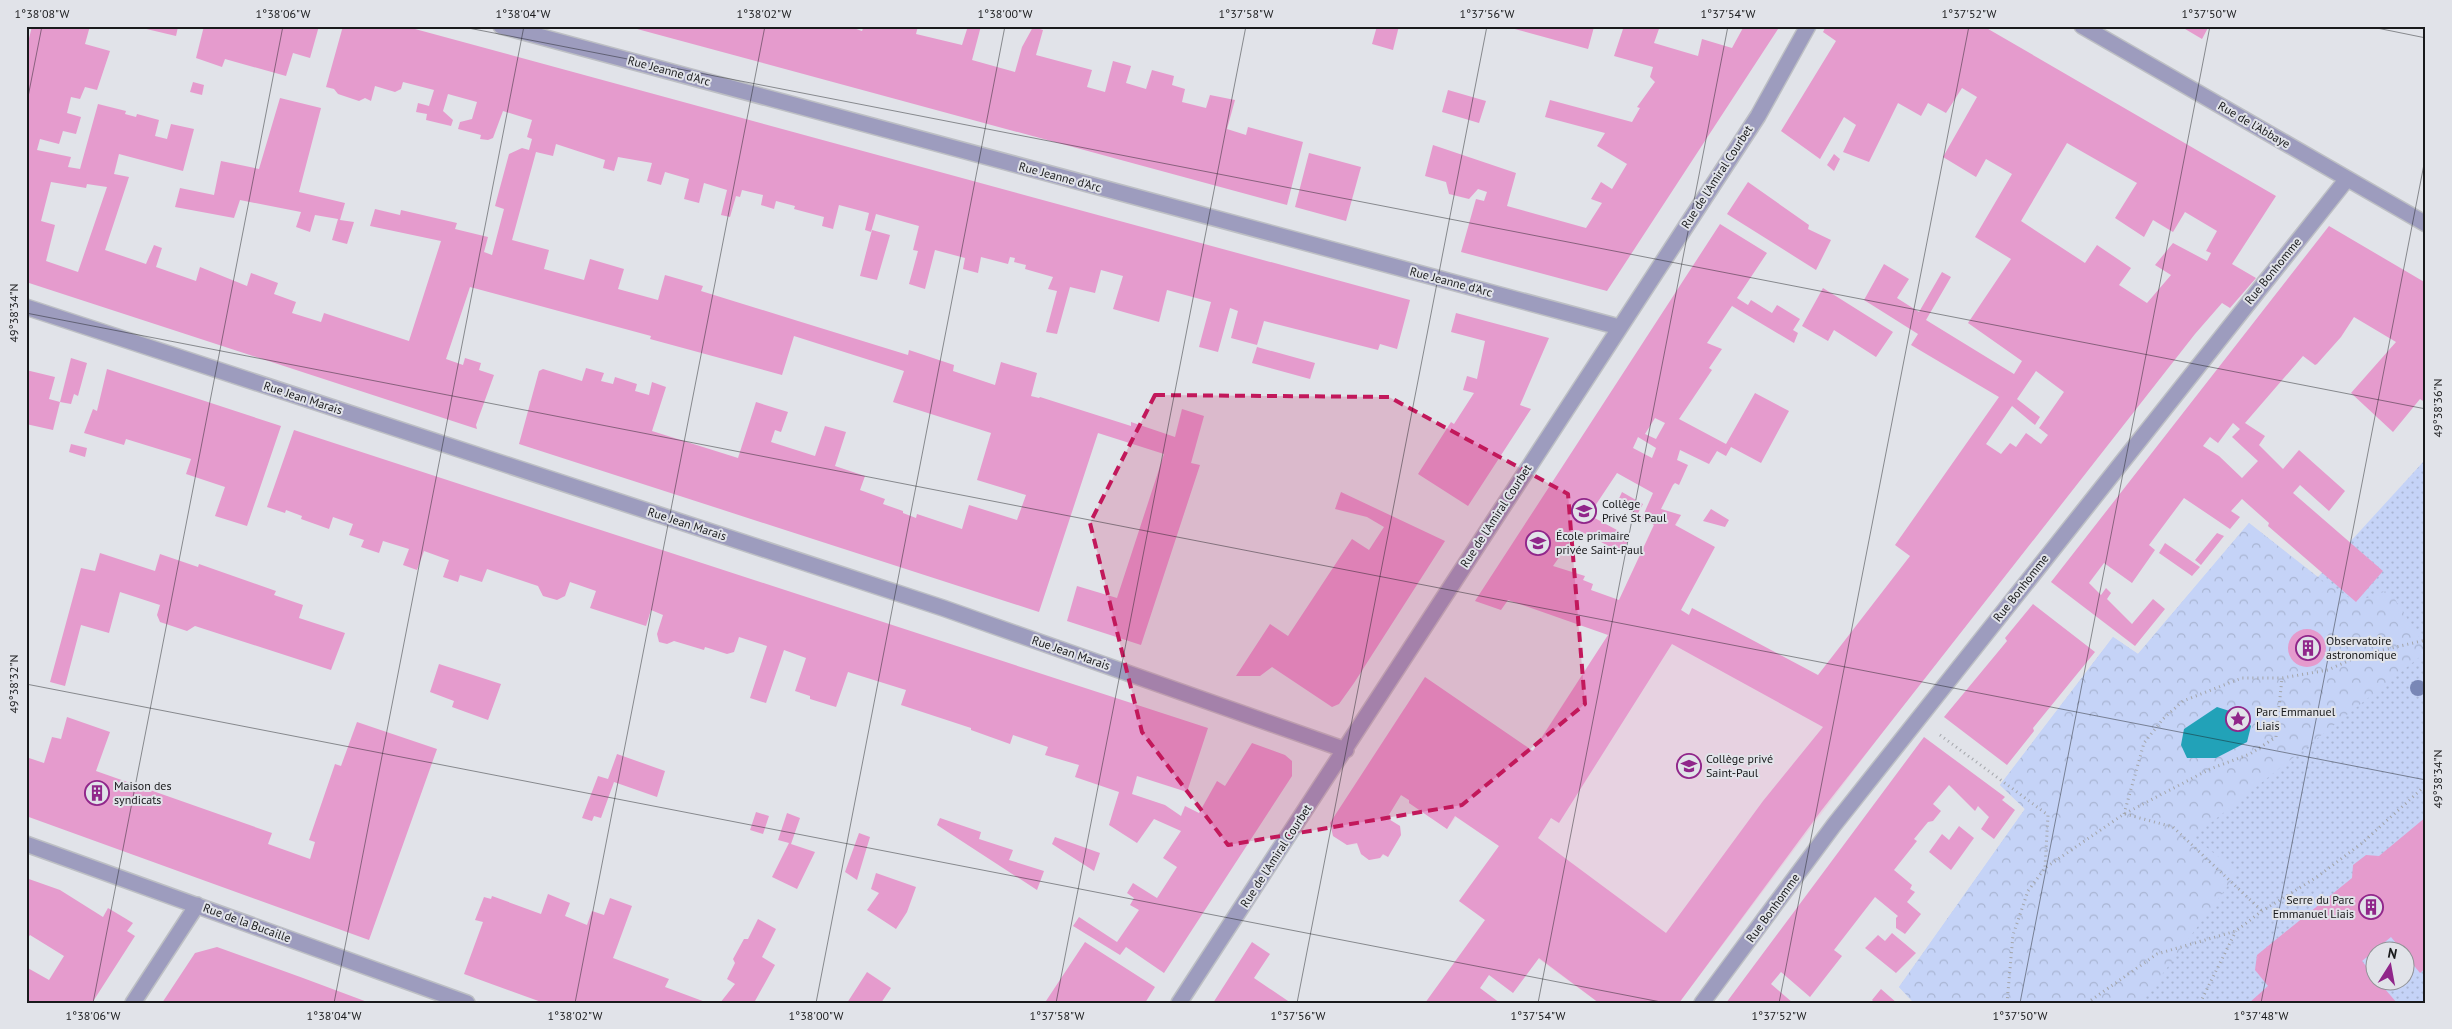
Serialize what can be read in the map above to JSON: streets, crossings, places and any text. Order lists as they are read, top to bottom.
{
  "streets": {
    "street": [
      "Rue Jeanne d'Arc",
      "Rue de l'Abbaye",
      "Rue de l'Amiral Courbet",
      "Rue Bonhomme",
      "Rue Jean Marais",
      "Rue de la Bucaille"
    ]
  },
  "crossings": [
    ["Rue Jeanne d'Arc", "Rue de l'Amiral Courbet"],
    ["Rue de l'Abbaye", "Rue Bonhomme"],
    ["Rue de l'Amiral Courbet", "Rue Jean Marais"]
  ],
  "places": {
    "school or university": ["Collège Privé St Paul", "École primaire privée Saint-Paul", "Collège privé Saint-Paul"],
    "building": ["Observatoire astronomique", "Maison des syndicats", "Serre du Parc Emmanuel Liais"],
    "place": ["Parc Emmanuel Liais"]
  },
  "north": "top",
  "coordinates": [
    "1°38'08\"W",
    "1°38'06\"W",
    "1°38'04\"W",
    "1°38'02\"W",
    "1°38'00\"W",
    "1°37'58\"W",
    "1°37'56\"W",
    "1°37'54\"W",
    "1°37'52\"W",
    "1°37'50\"W",
    "49°38'34\"N",
    "49°38'36\"N",
    "49°38'32\"N",
    "1°37'48\"W"
  ]
}
